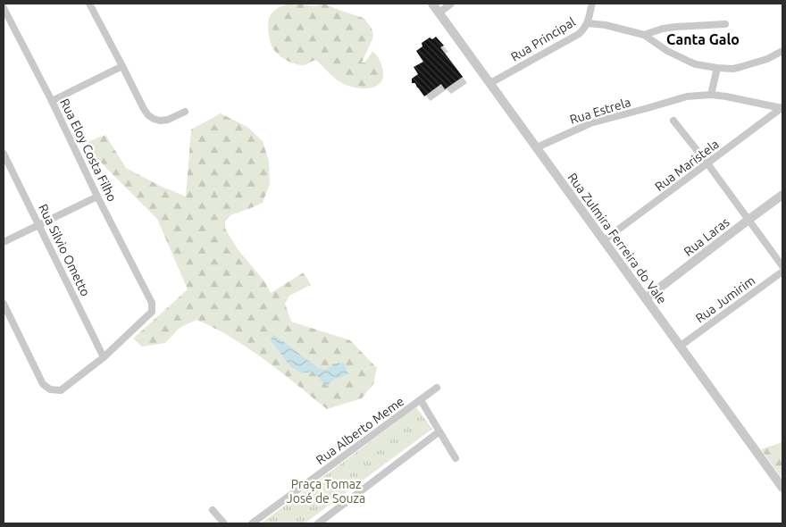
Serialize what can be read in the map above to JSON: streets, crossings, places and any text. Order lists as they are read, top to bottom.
{
  "streets": {
    "street": [
      "Rua Principal",
      "Rua Estrela",
      "Rua Eloy Costa Filho",
      "Rua Maristela",
      "Rua Laras",
      "Rua Zulmira Ferreira do Vale",
      "Rua Silvio Ometto",
      "Rua Jumirim",
      "Rua Alberto Meme"
    ]
  },
  "crossings": [
    ["Rua Principal", "Rua Zulmira Ferreira do Vale"],
    ["Rua Estrela", "Rua Maristela"],
    ["Rua Estrela", "Rua Zulmira Ferreira do Vale"],
    ["Rua Eloy Costa Filho", "Rua Silvio Ometto"],
    ["Rua Maristela", "Rua Zulmira Ferreira do Vale"],
    ["Rua Laras", "Rua Zulmira Ferreira do Vale"],
    ["Rua Zulmira Ferreira do Vale", "Rua Jumirim"]
  ],
  "districts": ["Canta Galo"],
  "parks": ["Praça Tomaz José de Souza"]
}
